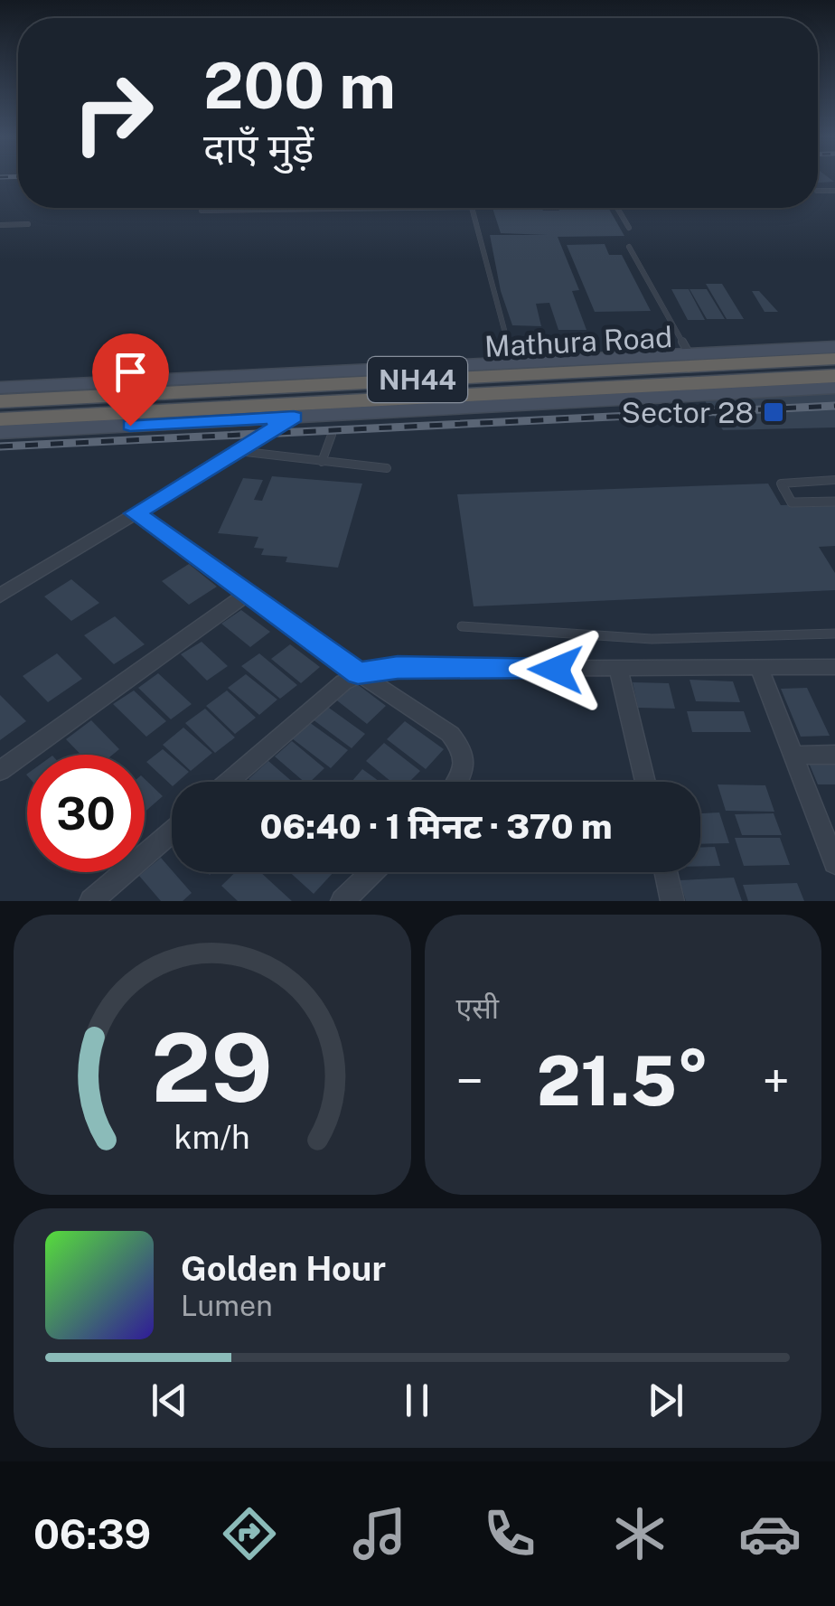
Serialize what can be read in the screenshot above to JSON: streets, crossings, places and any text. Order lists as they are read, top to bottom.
{
  "streets": {
    "highway": ["Mathura Road", "NH44"]
  },
  "places": {
    "transit": ["Sector 28"]
  },
  "page": {
    "turn": ["200 m", "दाएँ मुड़ें"],
    "limit": "30",
    "trip": "06:40 · 1 मिनट · 370 m",
    "tile": "एसी",
    "heat": ["−", "21.5°", "+"],
    "song": ["Golden Hour", "Lumen"],
    "tabs": "06:39",
    "gauge": ["29", "km/h"]
  }
}
